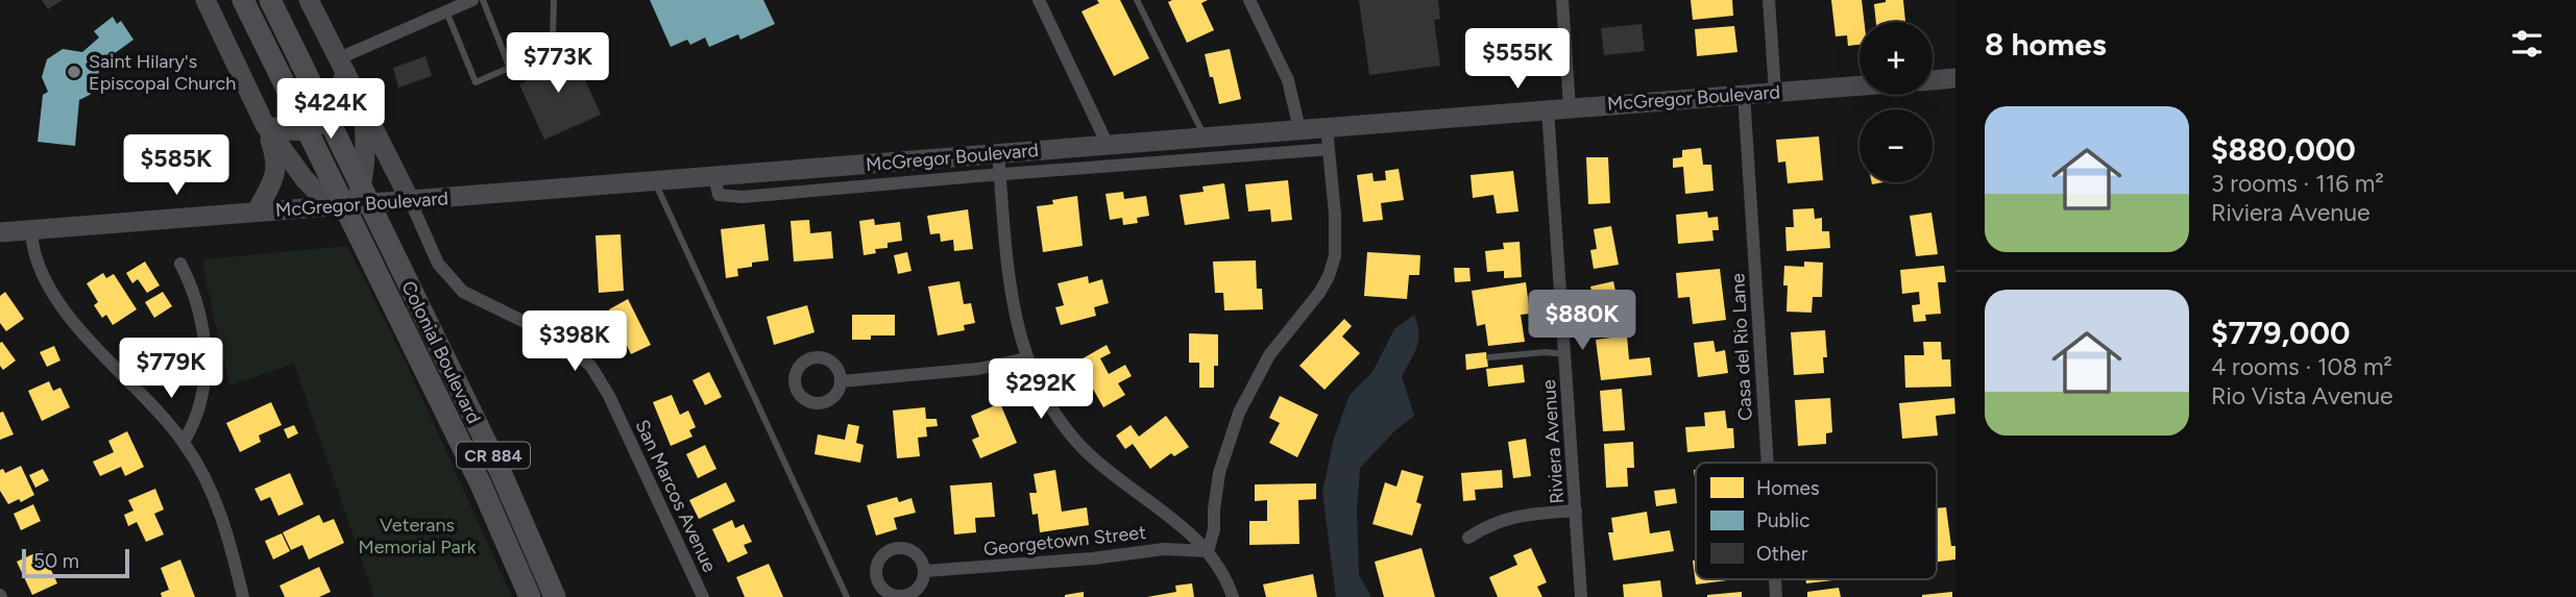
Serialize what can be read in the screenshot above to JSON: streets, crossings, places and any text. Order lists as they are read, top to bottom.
{
  "streets": {
    "highway": ["Colonial Boulevard", "CR 884"],
    "main road": ["McGregor Boulevard"],
    "street": [
      "Casa del Rio Lane",
      "Riviera Avenue",
      "San Marcos Avenue",
      "Georgetown Street"
    ]
  },
  "crossings": [
    ["McGregor Boulevard", "Casa del Rio Lane"],
    ["McGregor Boulevard", "Riviera Avenue"],
    ["McGregor Boulevard", "San Marcos Avenue"],
    ["McGregor Boulevard", "Georgetown Street"]
  ],
  "parks": ["Veterans Memorial Park"],
  "places": ["Saint Hilary's Episcopal Church"],
  "legend": ["Homes", "Public", "Other"],
  "scale_bar": "50 m",
  "page": {
    "heading": "8 homes",
    "map_buttons": ["+", "−"],
    "price": [
      "$555K",
      "$773K",
      "$424K",
      "$585K",
      "$880K",
      "$398K",
      "$779K",
      "$292K"
    ],
    "list": [
      {
        "name": "$880,000",
        "note": "3 rooms · 116 m² · Riviera Avenue"
      },
      {
        "name": "$779,000",
        "note": "4 rooms · 108 m² · Rio Vista Avenue"
      }
    ],
    "scale": "50 m"
  }
}
